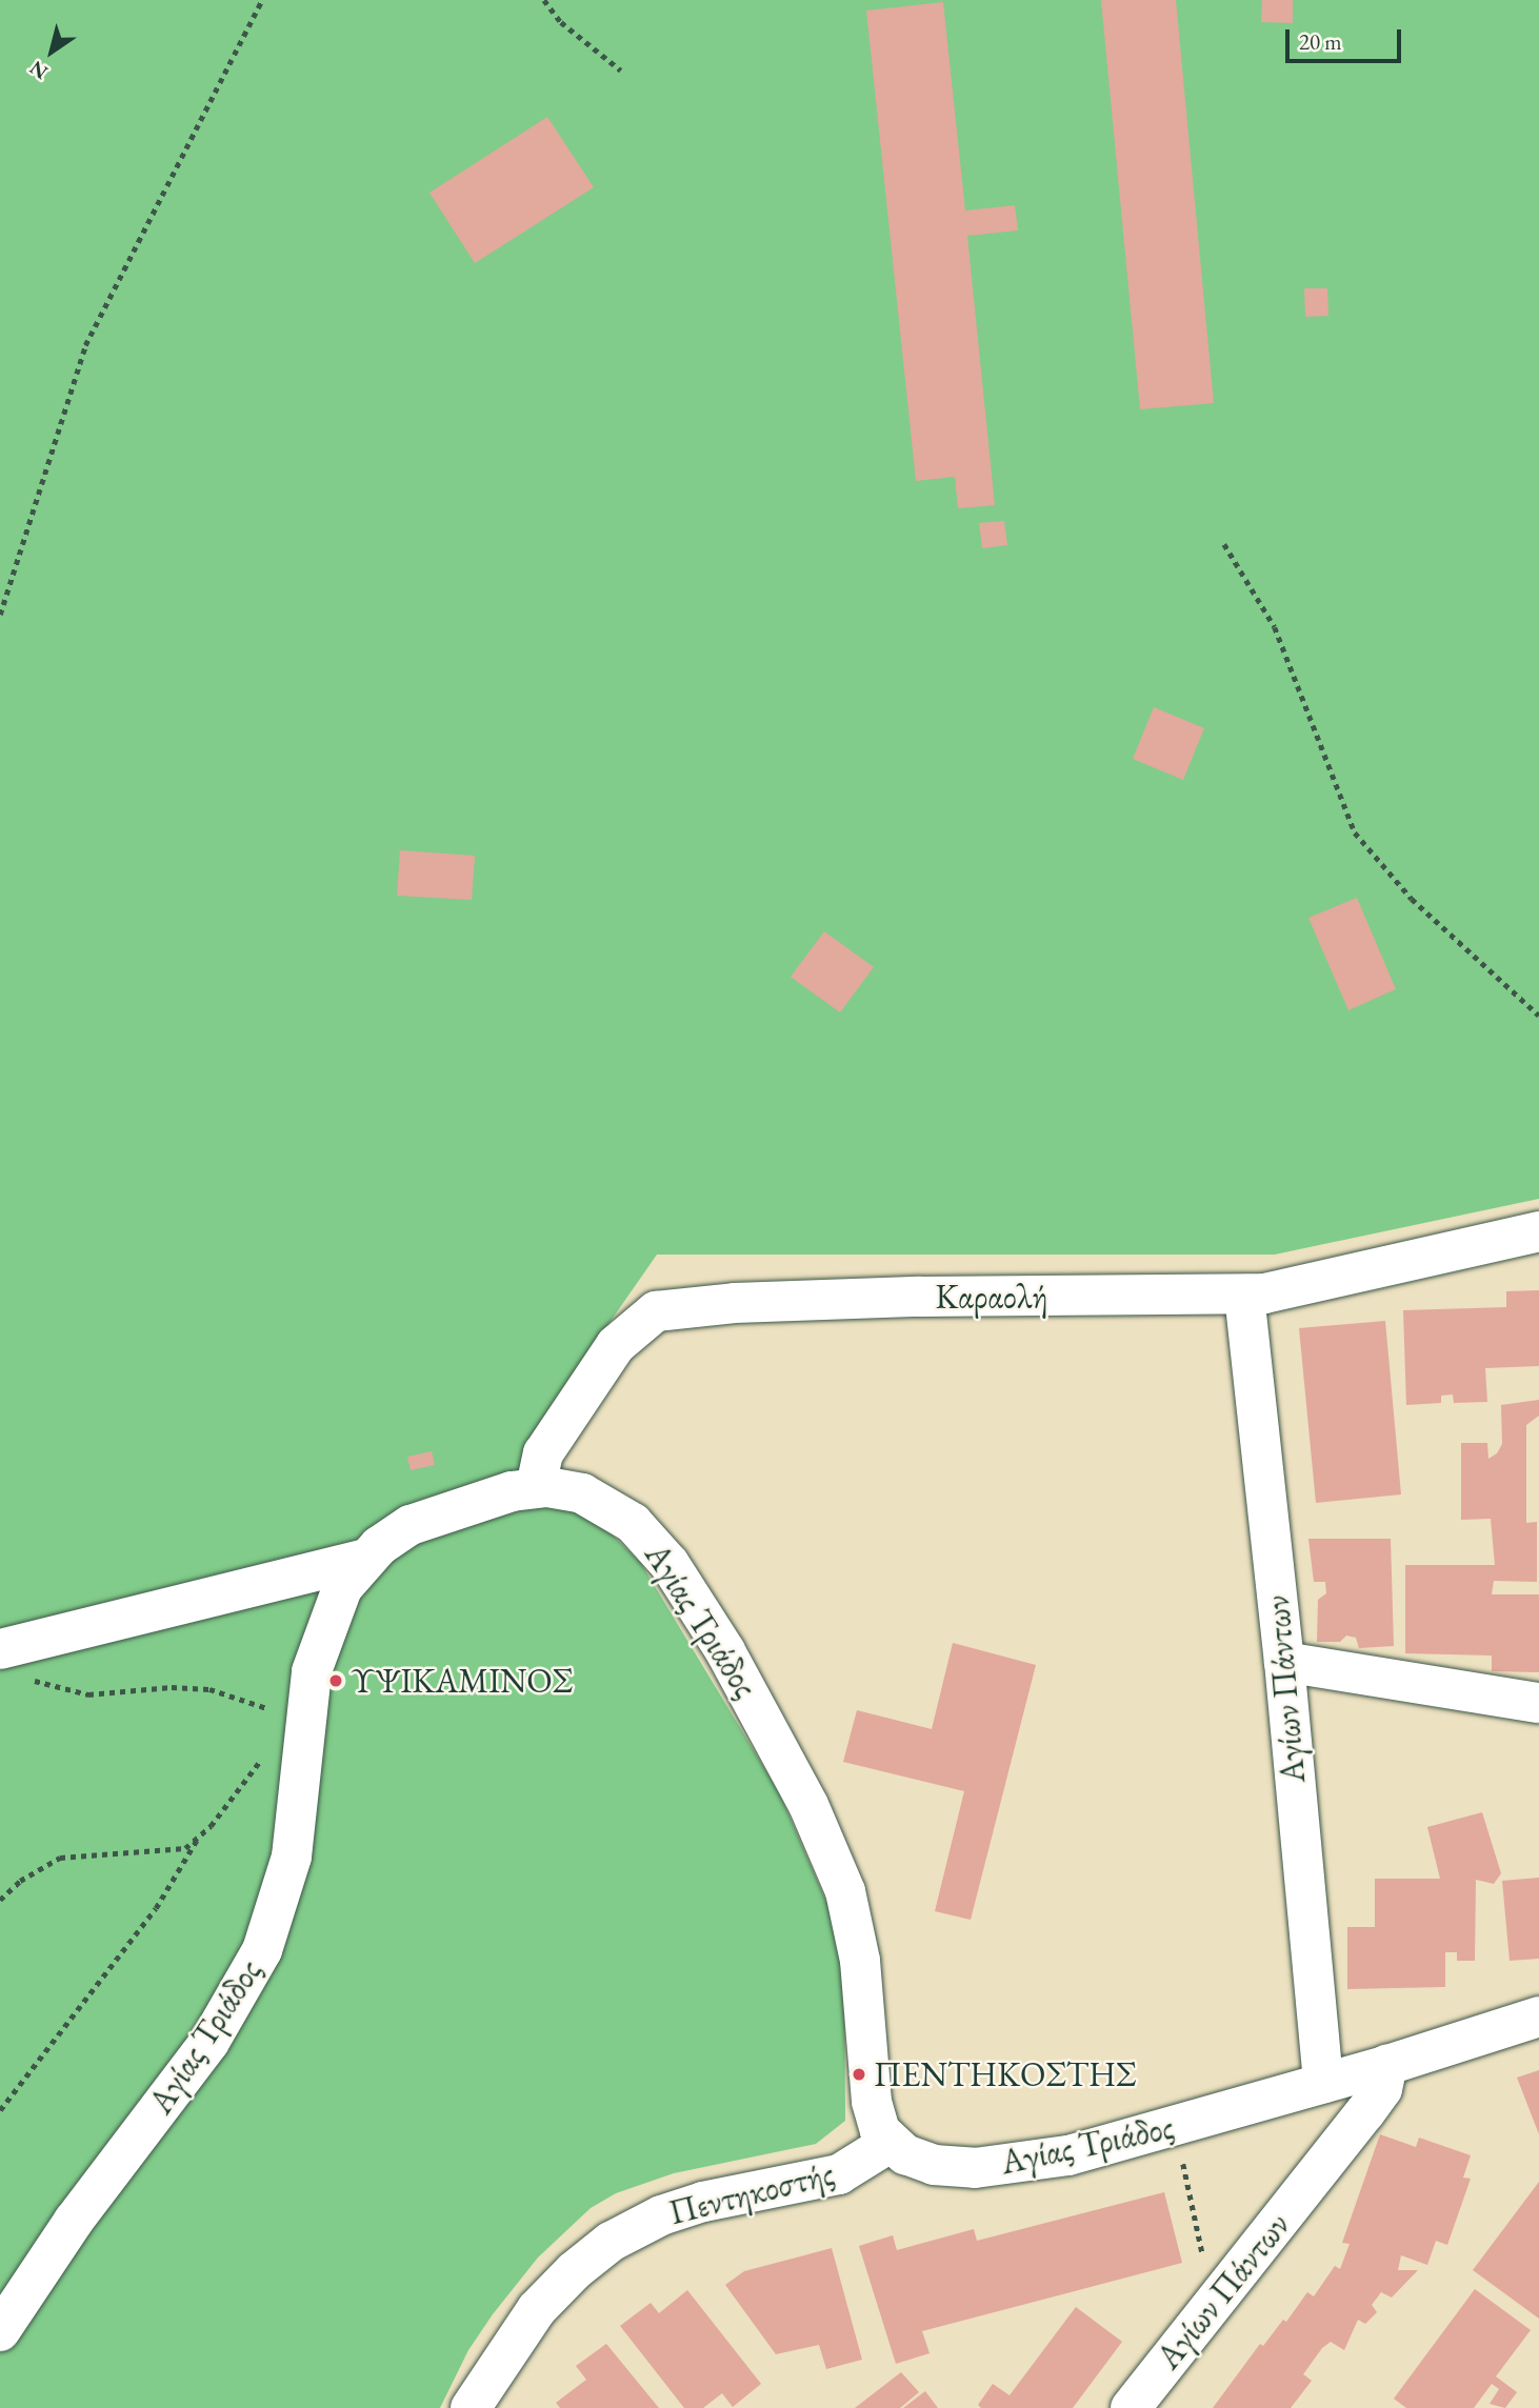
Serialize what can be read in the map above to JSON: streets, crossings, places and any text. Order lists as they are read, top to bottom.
{
  "streets": {
    "street": [
      "Καραολή",
      "Αγίας Τριάδος",
      "Αγίων Πάντων",
      "Πεντηκοστής"
    ]
  },
  "crossings": [
    ["Καραολή", "Αγίας Τριάδος"],
    ["Καραολή", "Αγίων Πάντων"],
    ["Αγίας Τριάδος", "Αγίων Πάντων"],
    ["Αγίας Τριάδος", "Πεντηκοστής"]
  ],
  "places": ["ΥΨΙΚΑΜΙΝΟΣ", "ΠΕΝΤΗΚΟΣΤΗΣ"],
  "scale_bar": "20 m",
  "north": "bottom left"
}
